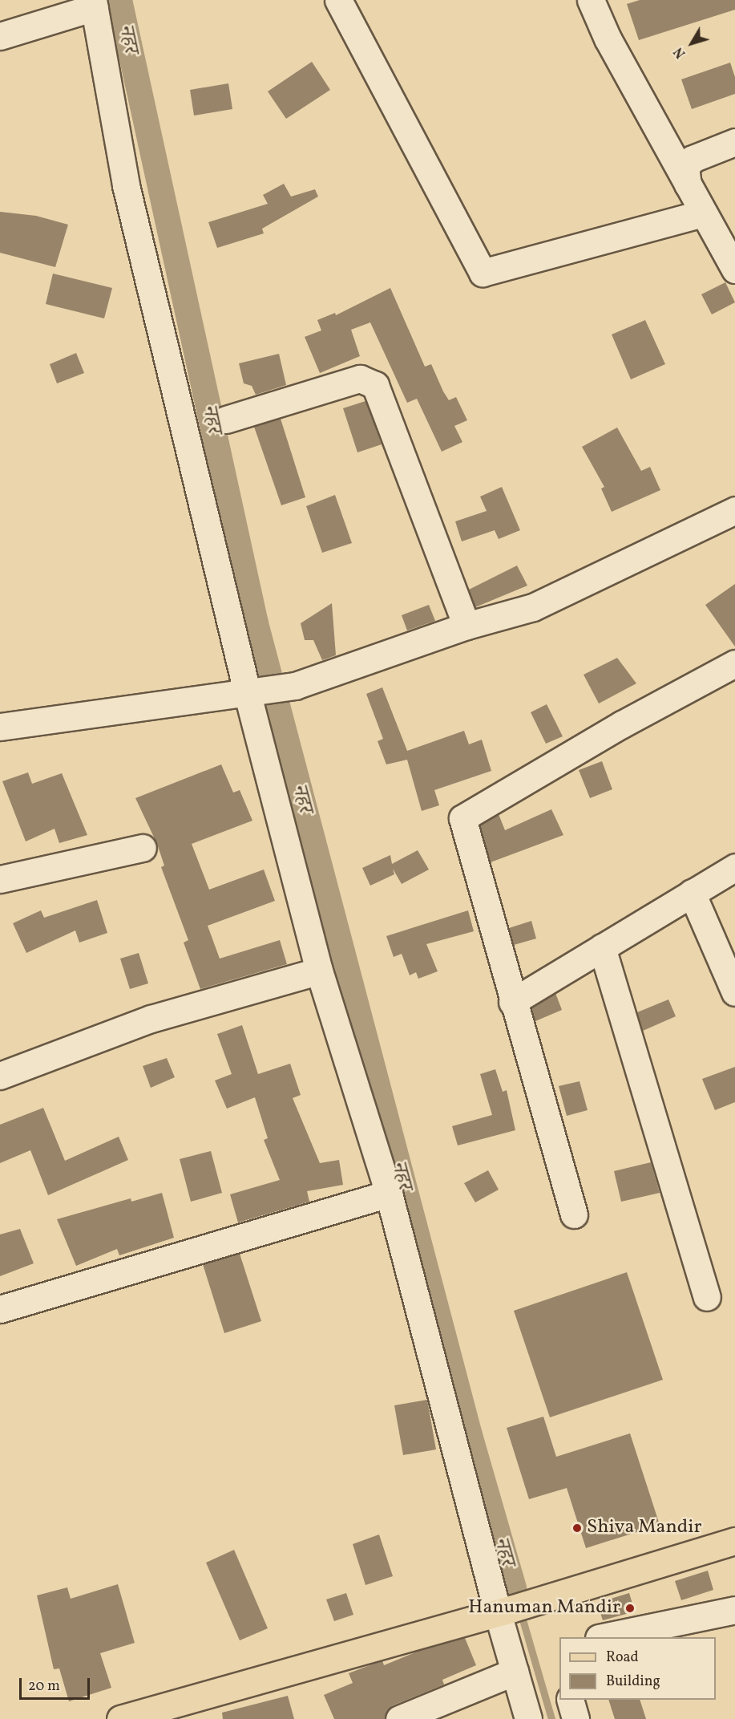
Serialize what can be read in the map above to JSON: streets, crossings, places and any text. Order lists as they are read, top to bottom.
{
  "water": ["नहर"],
  "places": ["Shiva Mandir", "Hanuman Mandir"],
  "legend": ["Road", "Building"],
  "scale_bar": "20 m",
  "north": "bottom left"
}
